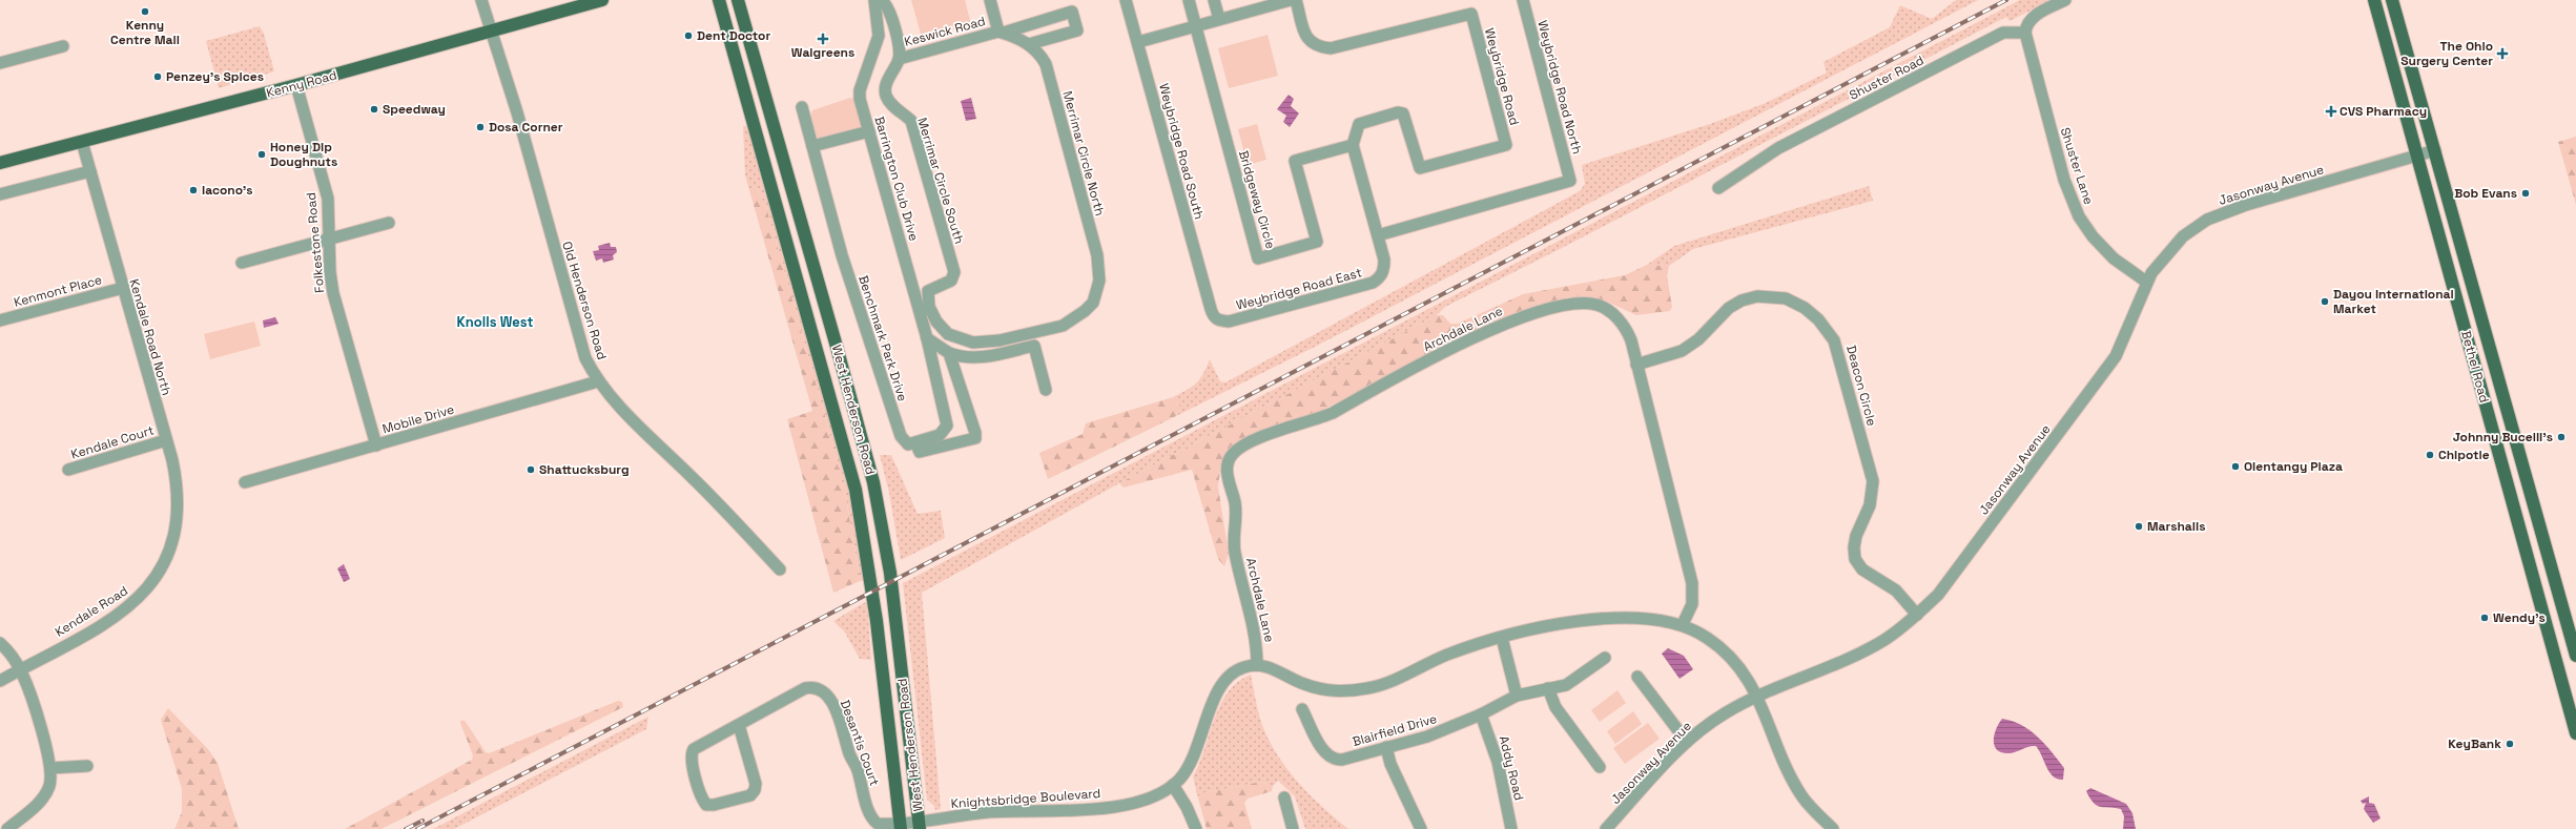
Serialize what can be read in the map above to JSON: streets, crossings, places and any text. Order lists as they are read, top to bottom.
{
  "streets": {
    "main road": ["Kenny Road", "Bethel Road", "West Henderson Road"],
    "street": [
      "Keswick Road",
      "Weybridge Road",
      "Shuster Road",
      "Weybridge Road North",
      "Weybridge Road South",
      "Merrimar Circle North",
      "Shuster Lane",
      "Barrington Club Drive",
      "Merrimar Circle South",
      "Jasonway Avenue",
      "Bridgeway Circle",
      "Folkestone Road",
      "Weybridge Road East",
      "Kenmont Place",
      "Old Henderson Road",
      "Archdale Lane",
      "Kendale Road North",
      "Benchmark Park Drive",
      "Deacon Circle",
      "Mobile Drive",
      "Kendale Court",
      "Kendale Road",
      "Blairfield Drive",
      "Desantis Court",
      "Addy Road",
      "Knightsbridge Boulevard"
    ]
  },
  "crossings": [
    ["Keswick Road", "Merrimar Circle North"],
    ["Keswick Road", "Merrimar Circle South"],
    ["Weybridge Road", "Bridgeway Circle"],
    ["Weybridge Road", "Weybridge Road East"],
    ["Shuster Road", "Shuster Lane"],
    ["Kenny Road", "Folkestone Road"],
    ["Kenny Road", "Old Henderson Road"],
    ["Kenny Road", "Kendale Road North"],
    ["Weybridge Road North", "Weybridge Road East"],
    ["Weybridge Road South", "Weybridge Road East"],
    ["Merrimar Circle North", "Merrimar Circle South"],
    ["Shuster Lane", "Jasonway Avenue"],
    ["Jasonway Avenue", "Bethel Road"],
    ["Jasonway Avenue", "Deacon Circle"],
    ["Jasonway Avenue", "Knightsbridge Boulevard"],
    ["Bridgeway Circle", "Weybridge Road East"],
    ["Folkestone Road", "Mobile Drive"],
    ["Kenmont Place", "Kendale Road North"],
    ["Old Henderson Road", "Mobile Drive"],
    ["Archdale Lane", "Deacon Circle"],
    ["Archdale Lane", "Knightsbridge Boulevard"],
    ["Kendale Road North", "Kendale Court"],
    ["Kendale Road North", "Kendale Road"],
    ["West Henderson Road", "Desantis Court"],
    ["West Henderson Road", "Knightsbridge Boulevard"],
    ["Blairfield Drive", "Addy Road"],
    ["Desantis Court", "Knightsbridge Boulevard"]
  ],
  "districts": ["Knolls West"],
  "places": {
    "other": [
      "Kenny Centre Mall",
      "Dent Doctor",
      "Penzey's Spices",
      "Speedway",
      "Dosa Corner",
      "Honey Dip Doughnuts",
      "Iacono's",
      "Bob Evans",
      "Dayou International Market",
      "Johnny Bucelli's",
      "Chipotle",
      "Olentangy Plaza",
      "Shattucksburg",
      "Marshalls",
      "Wendy's",
      "KeyBank"
    ],
    "health": ["Walgreens", "The Ohio Surgery Center", "CVS Pharmacy"]
  }
}
